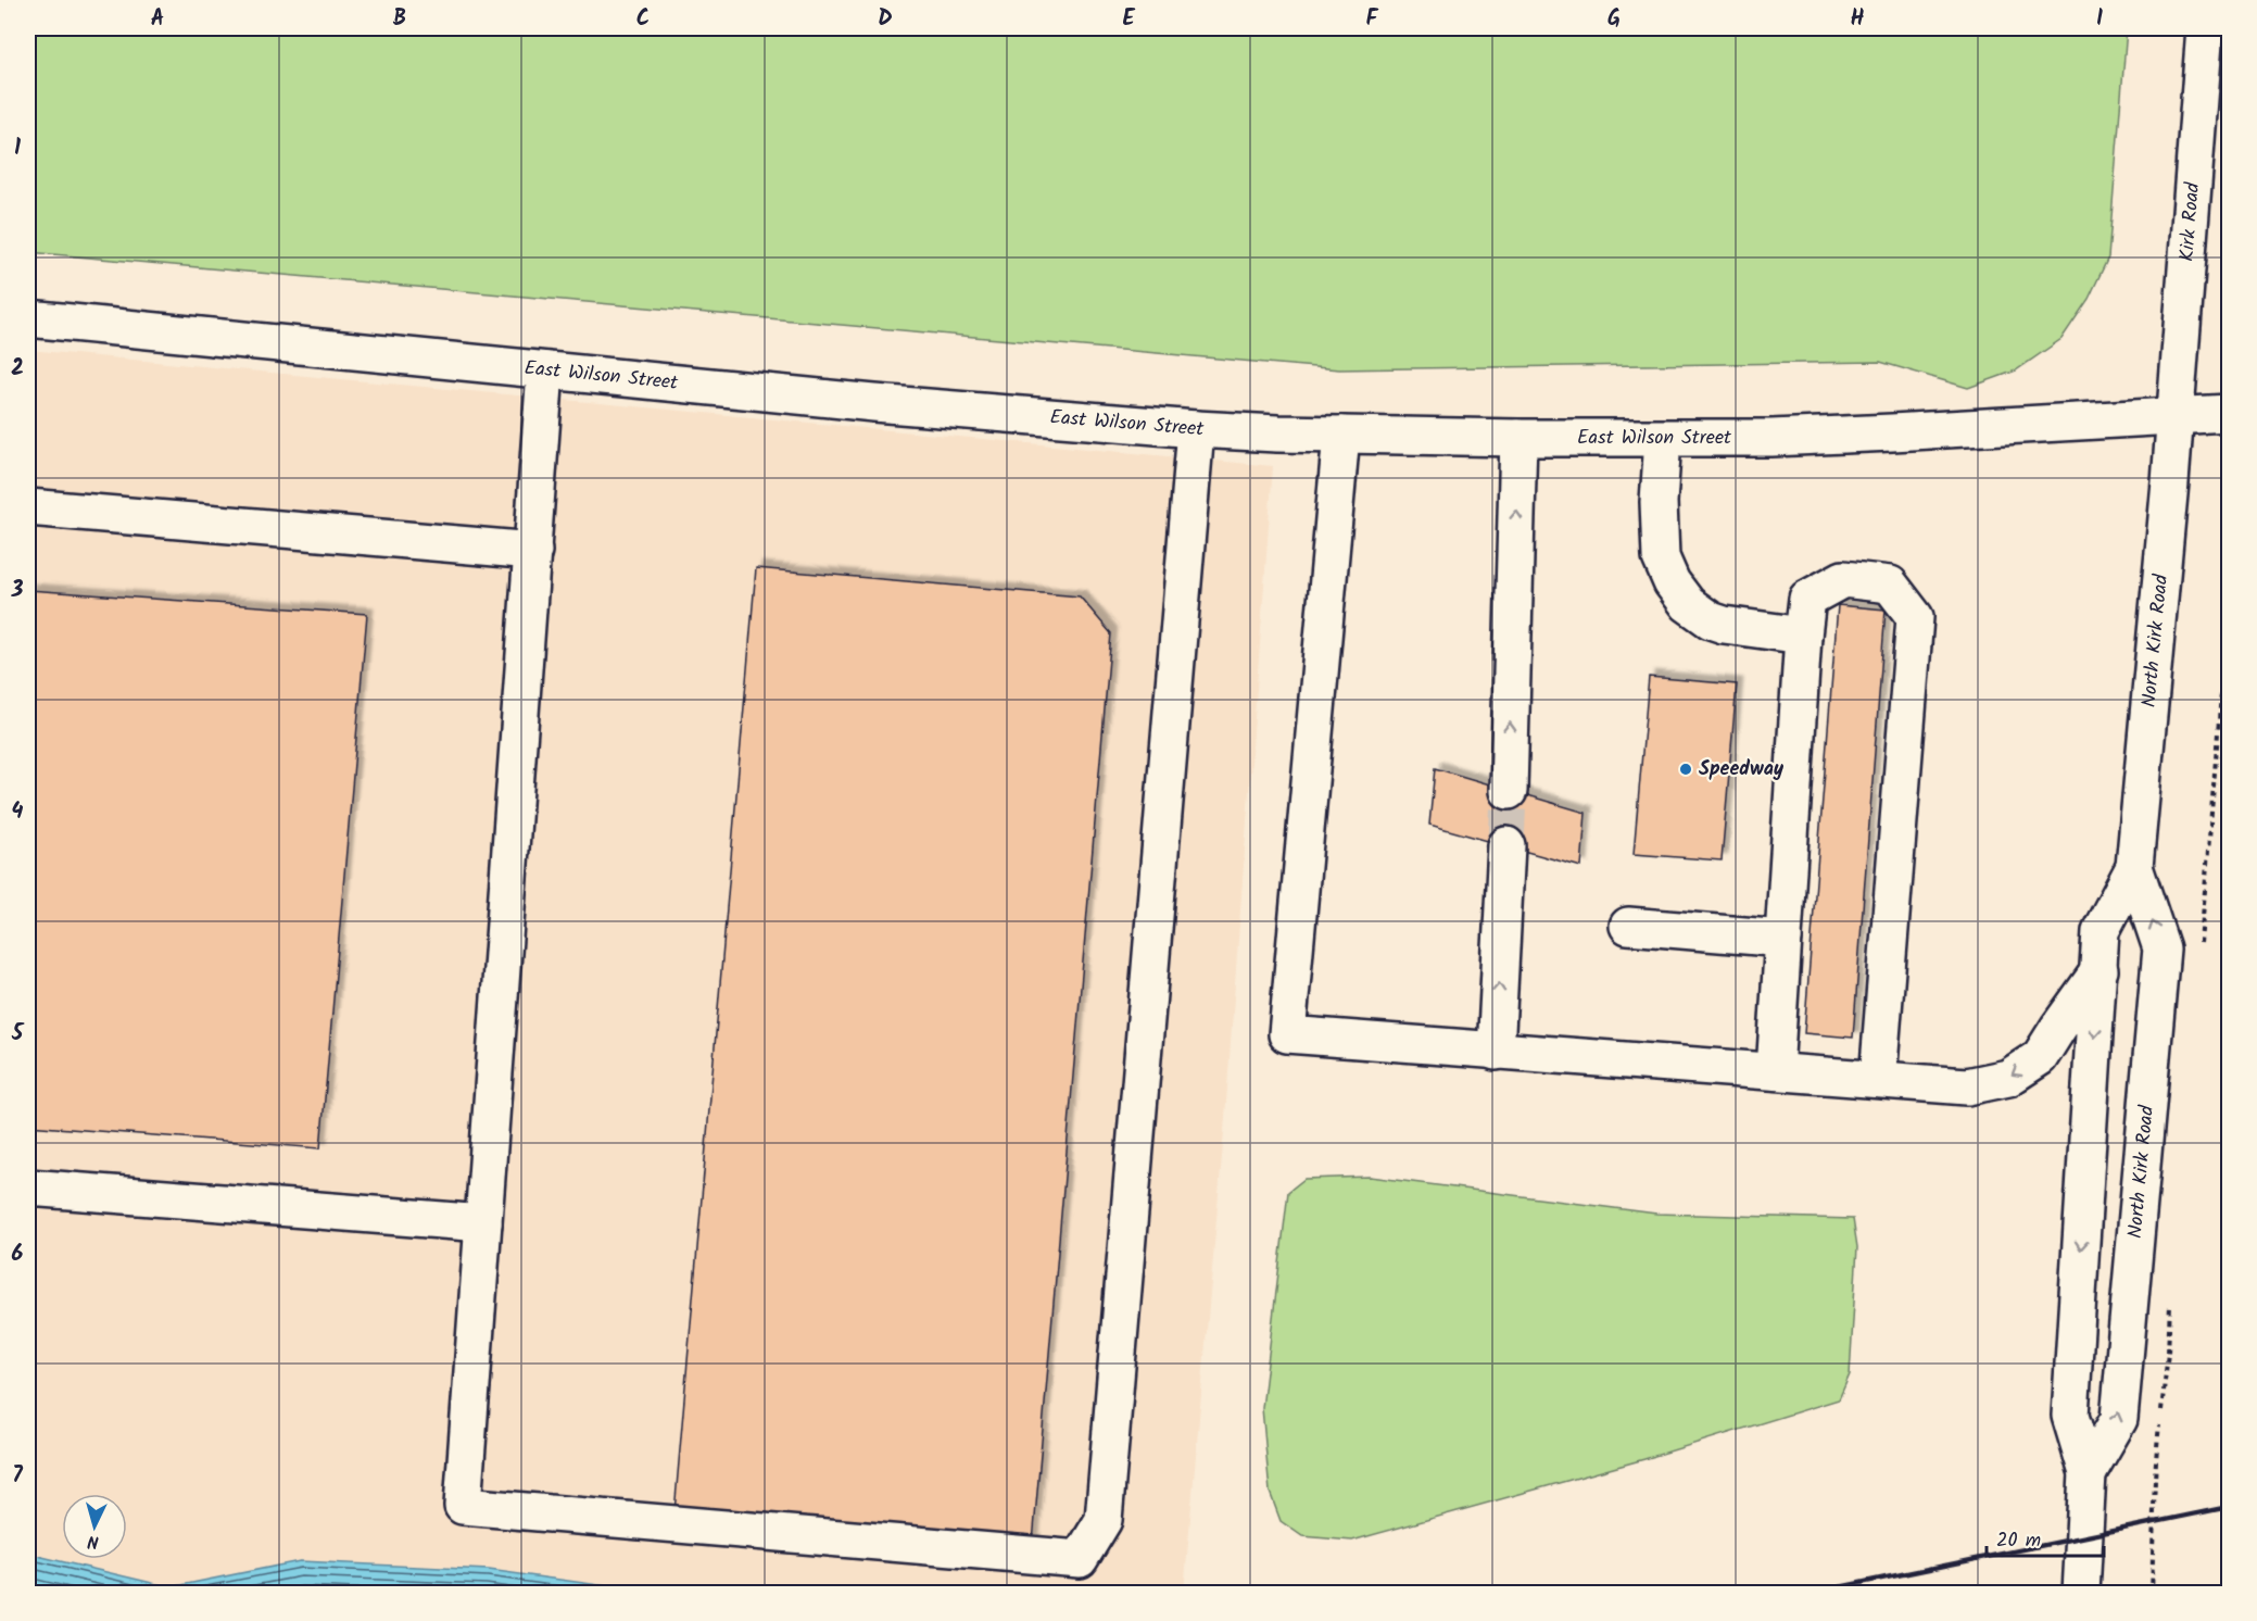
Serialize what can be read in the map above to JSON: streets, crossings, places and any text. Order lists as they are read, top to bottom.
{
  "streets": {
    "street": ["Kirk Road", "East Wilson Street", "North Kirk Road"]
  },
  "crossings": [
    ["Kirk Road", "East Wilson Street"],
    ["Kirk Road", "North Kirk Road"],
    ["East Wilson Street", "North Kirk Road"]
  ],
  "places": ["Speedway"],
  "scale_bar": "20 m",
  "north": "bottom",
  "grid": {
    "columns": [
      "A",
      "B",
      "C",
      "D",
      "E",
      "F",
      "G",
      "H",
      "I"
    ],
    "rows": [
      "1",
      "2",
      "3",
      "4",
      "5",
      "6",
      "7"
    ]
  }
}
